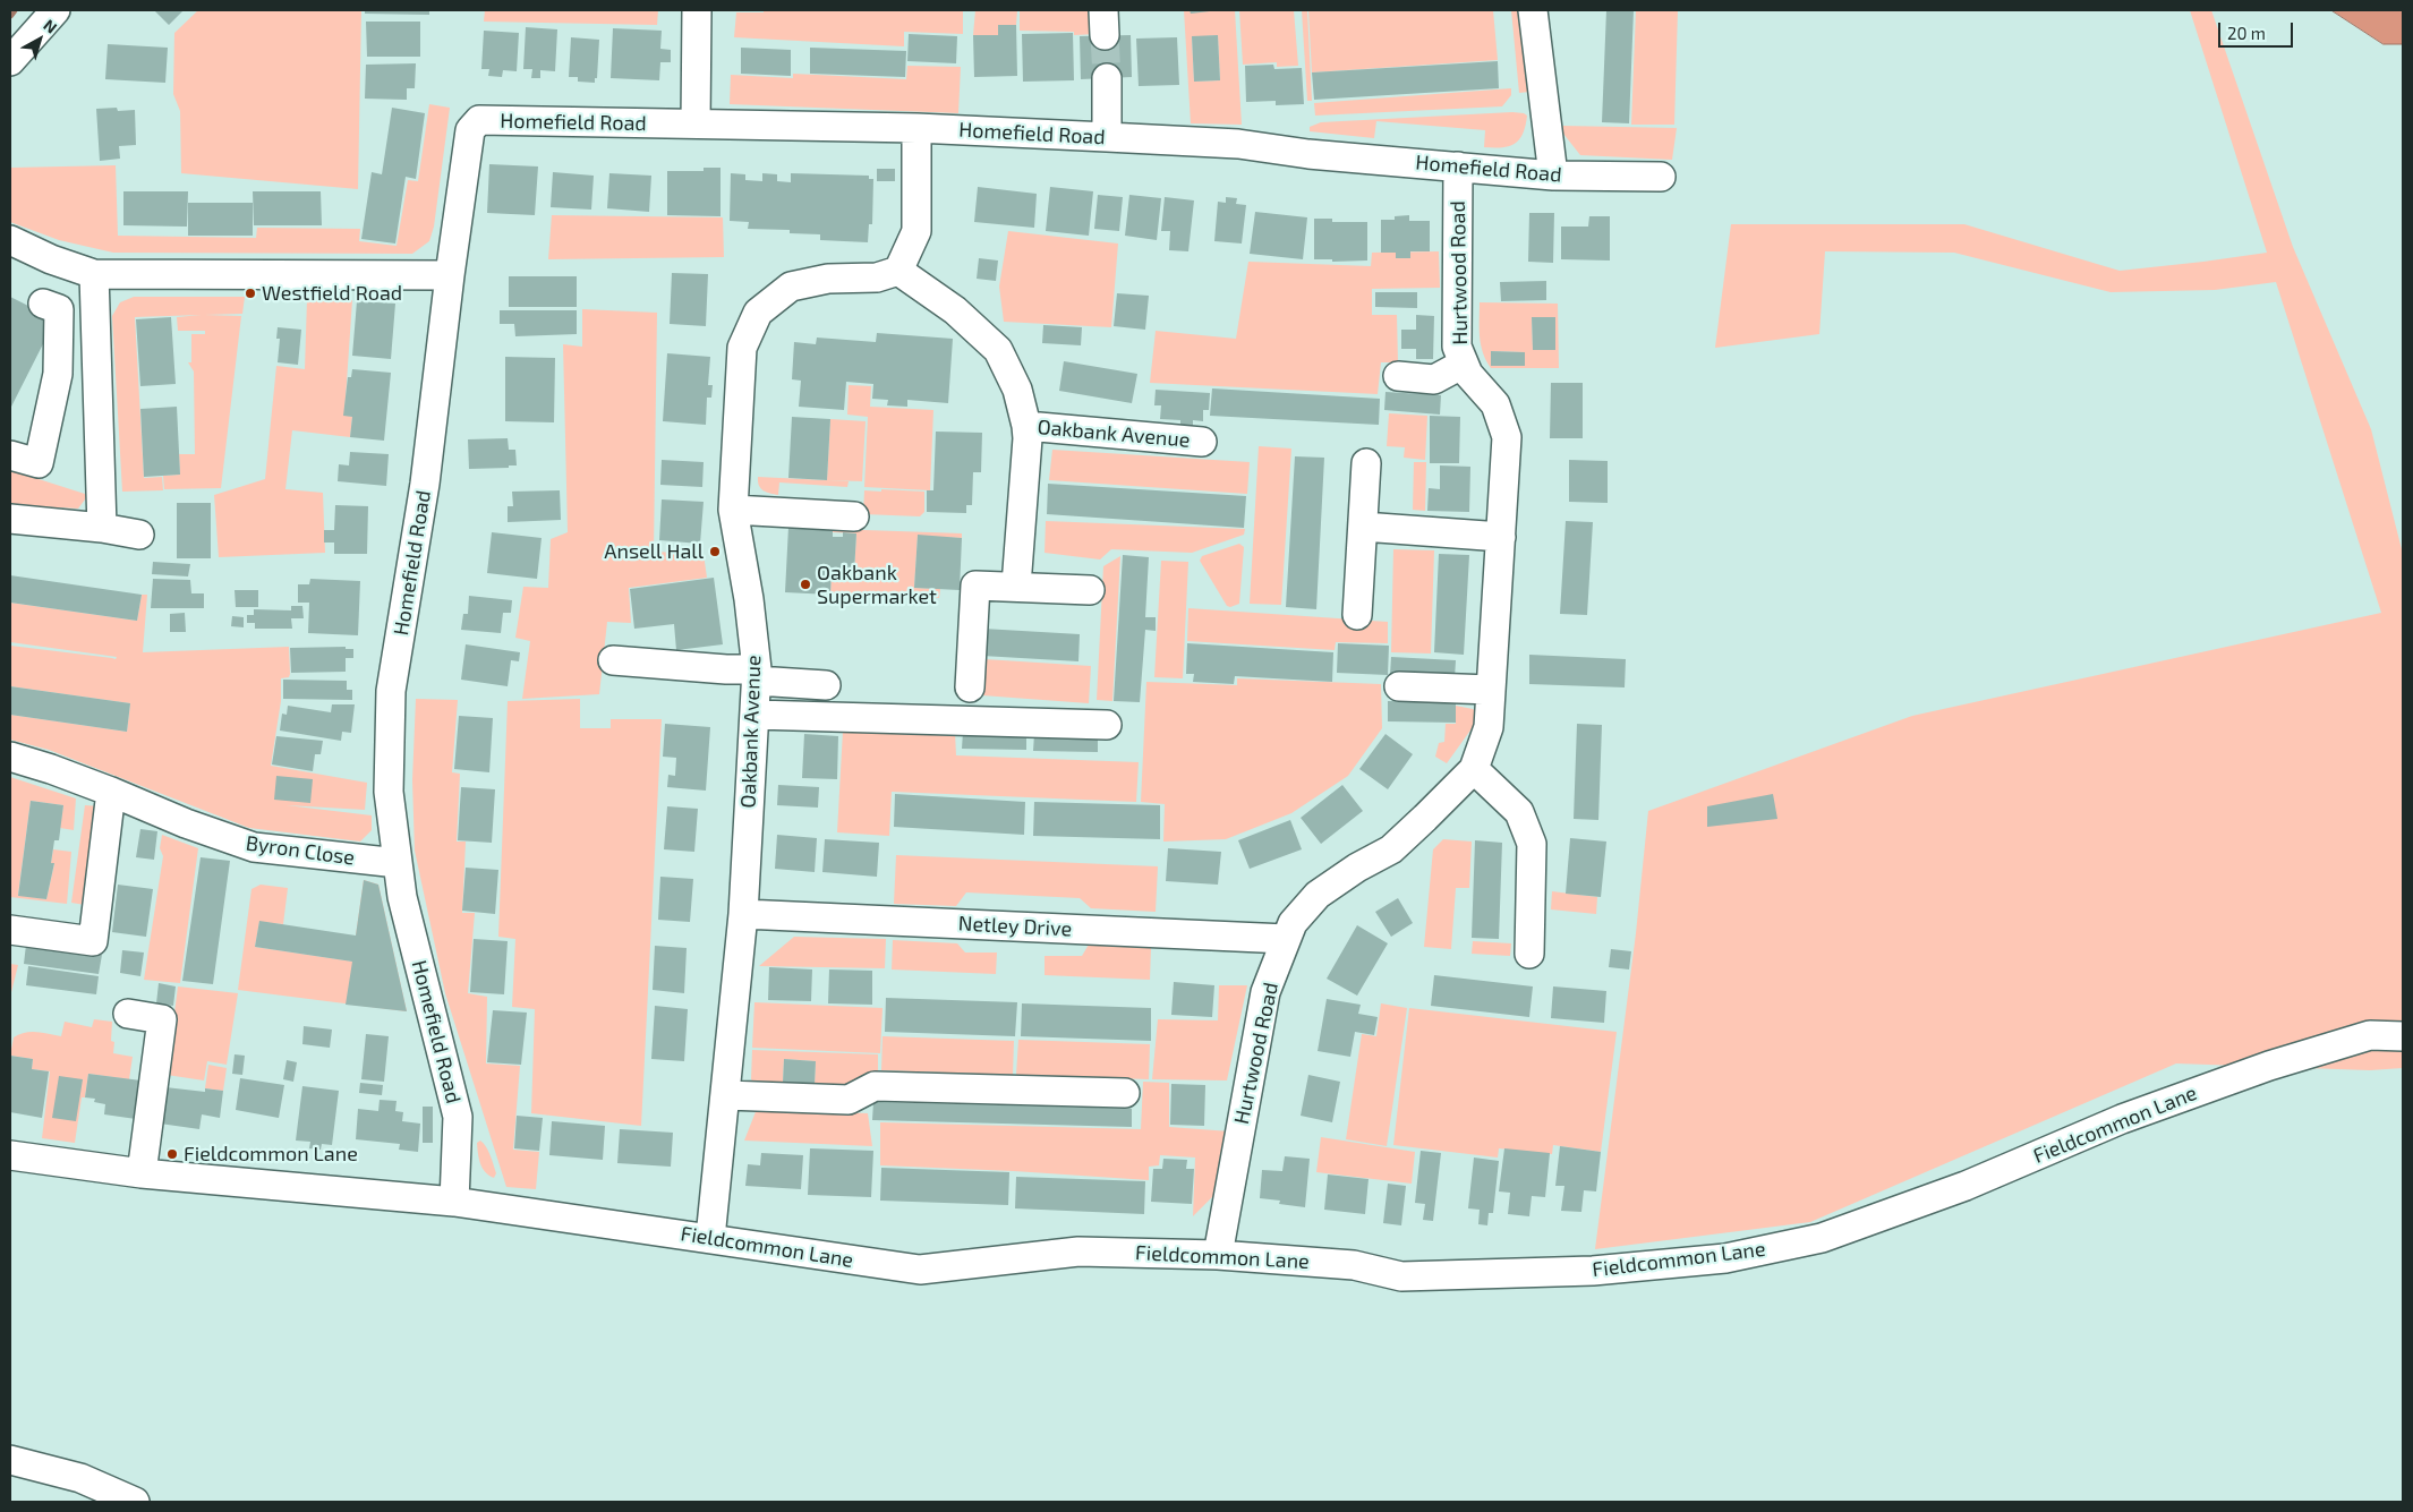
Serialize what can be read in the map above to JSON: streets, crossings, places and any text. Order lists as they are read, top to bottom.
{
  "streets": {
    "street": [
      "Homefield Road",
      "Hurtwood Road",
      "Oakbank Avenue",
      "Byron Close",
      "Netley Drive",
      "Fieldcommon Lane"
    ]
  },
  "crossings": [
    ["Homefield Road", "Hurtwood Road"],
    ["Homefield Road", "Byron Close"],
    ["Homefield Road", "Fieldcommon Lane"],
    ["Hurtwood Road", "Netley Drive"],
    ["Hurtwood Road", "Fieldcommon Lane"],
    ["Oakbank Avenue", "Netley Drive"],
    ["Oakbank Avenue", "Fieldcommon Lane"]
  ],
  "places": [
    "Westfield Road",
    "Ansell Hall",
    "Oakbank Supermarket",
    "Fieldcommon Lane"
  ],
  "scale_bar": "20 m",
  "north": "top right"
}
